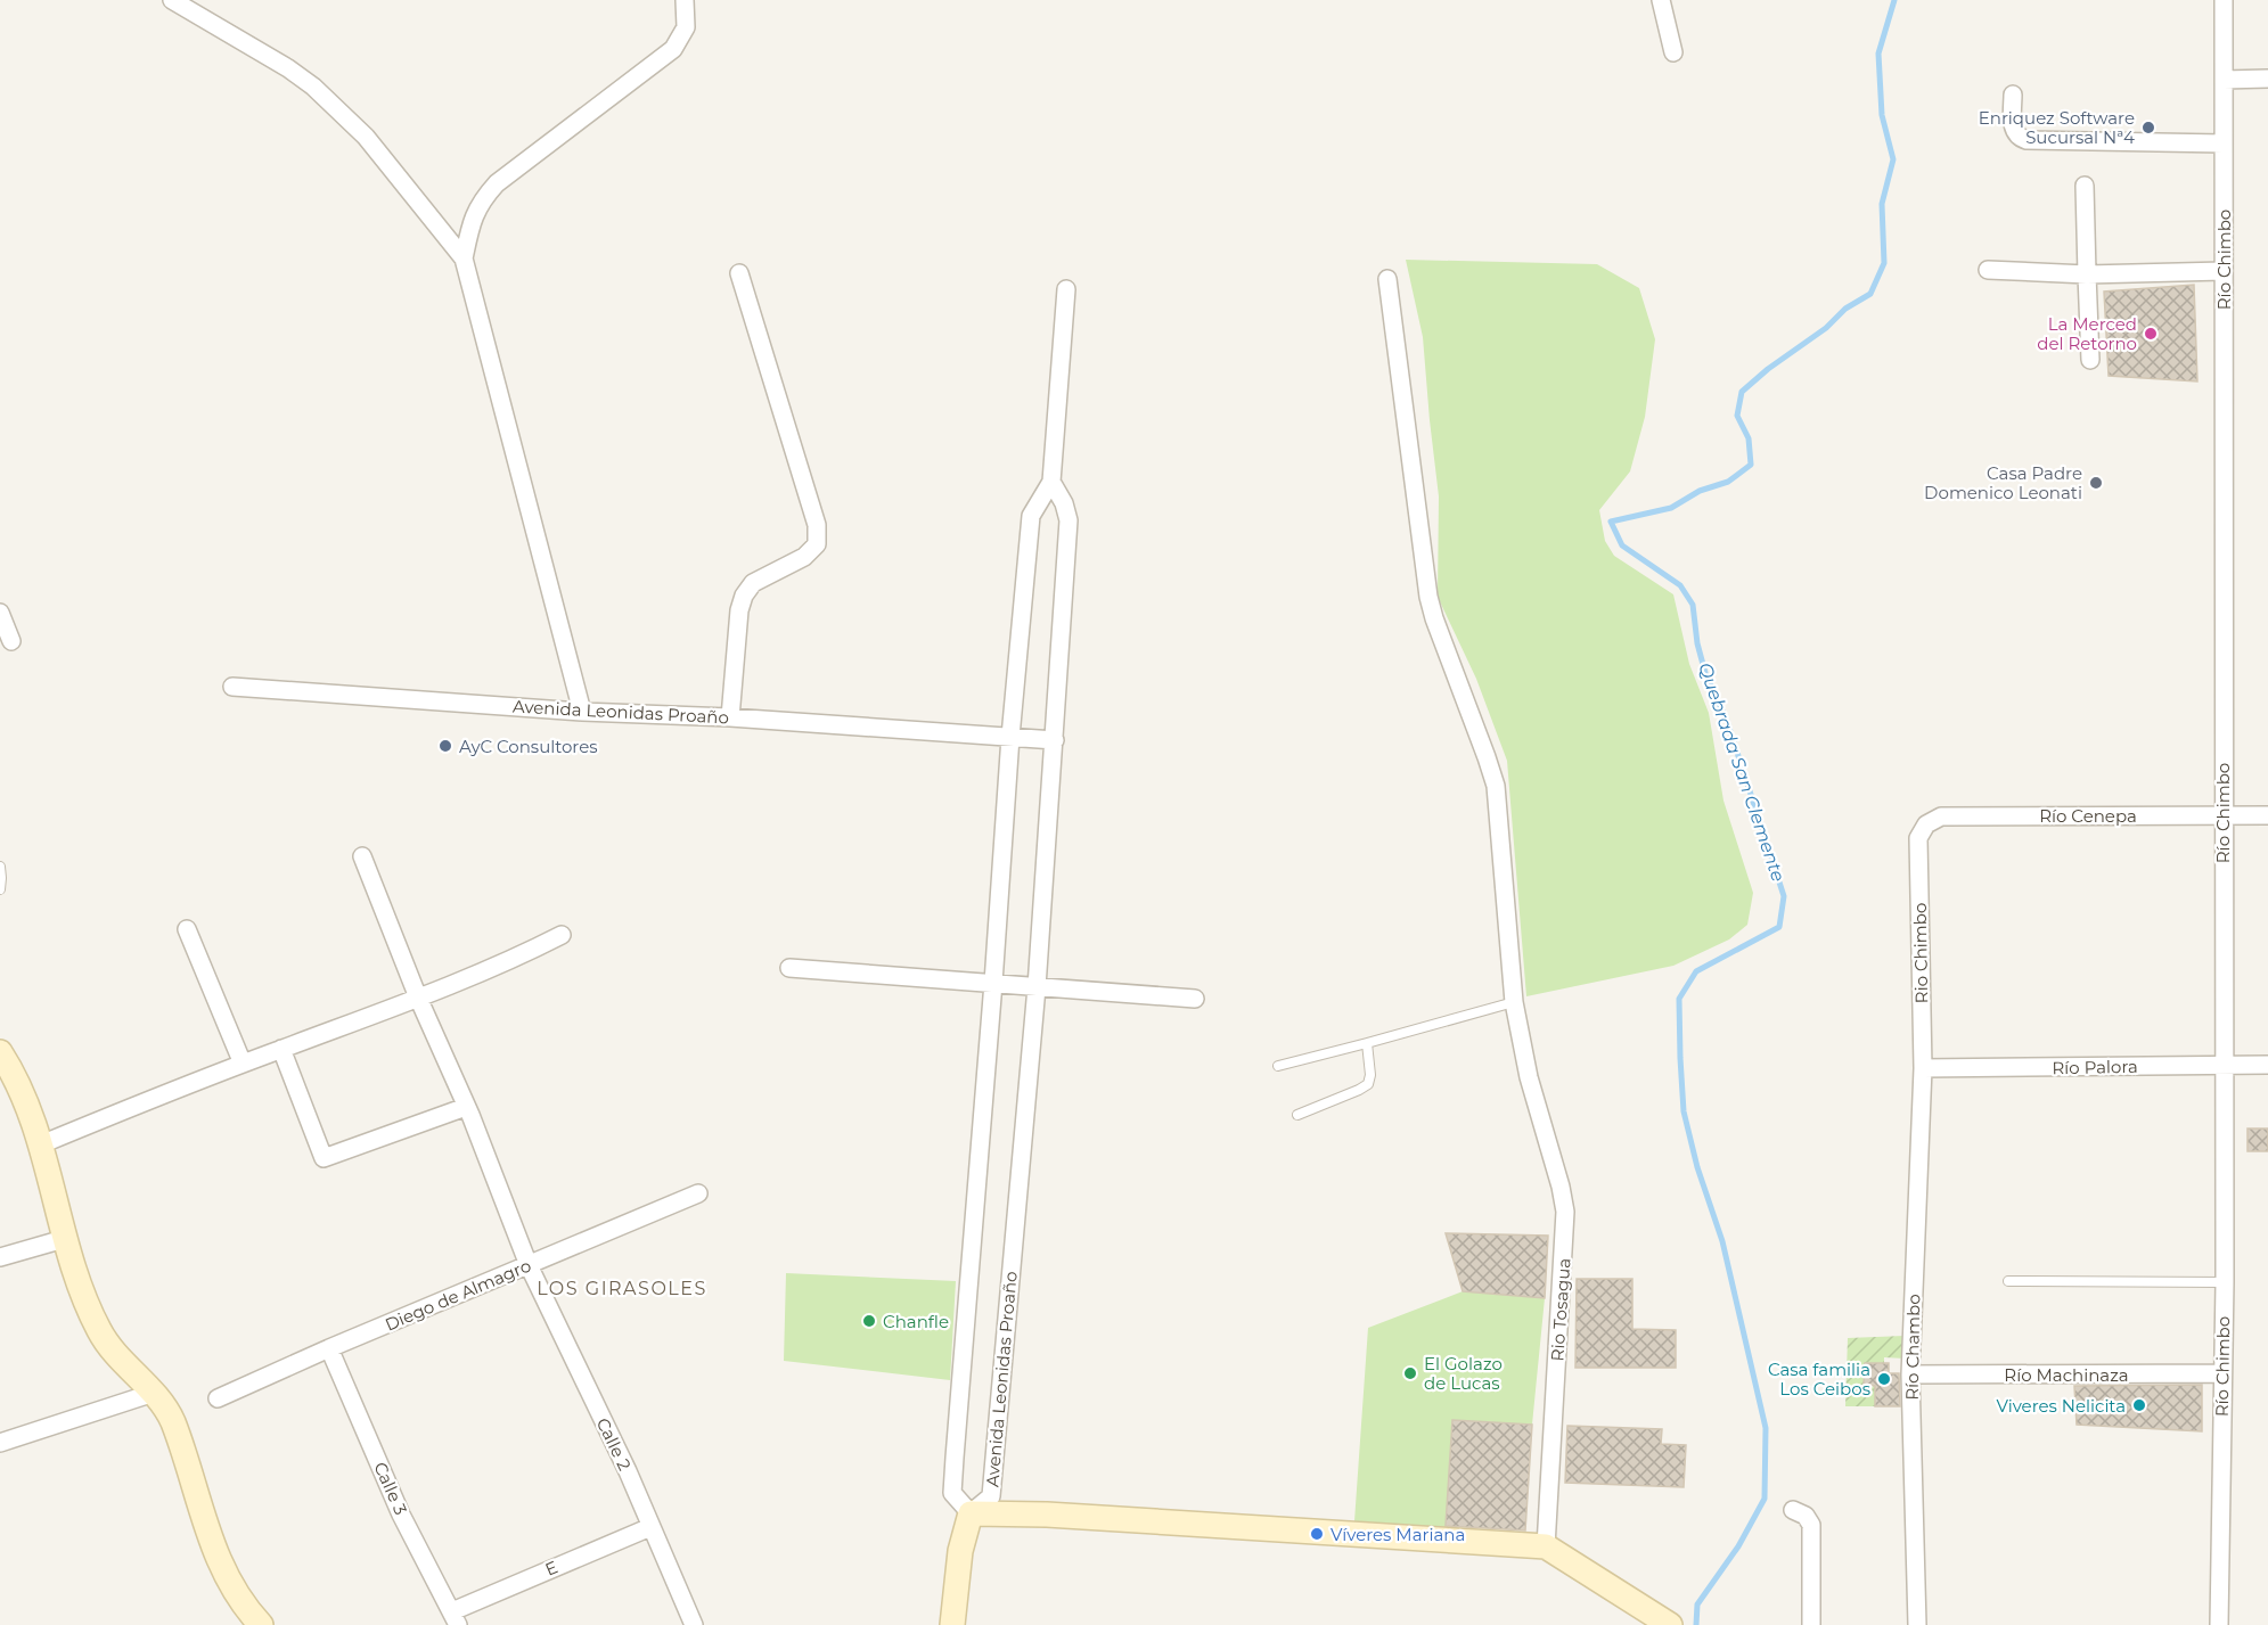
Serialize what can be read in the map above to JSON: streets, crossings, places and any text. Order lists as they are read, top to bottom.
{
  "streets": {
    "street": [
      "Río Chimbo",
      "Avenida Leonidas Proaño",
      "Río Cenepa",
      "Rio Chimbo",
      "Río Palora",
      "Diego de Almagro",
      "Rio Tosagua",
      "Río Chambo",
      "Río Machinaza",
      "Calle 2",
      "Calle 3",
      "E"
    ]
  },
  "crossings": [
    ["Río Chimbo", "Río Cenepa"],
    ["Río Chimbo", "Río Palora"],
    ["Río Chimbo", "Río Machinaza"],
    ["Río Cenepa", "Rio Chimbo"],
    ["Rio Chimbo", "Río Palora"],
    ["Rio Chimbo", "Río Chambo"],
    ["Río Palora", "Río Chambo"],
    ["Diego de Almagro", "Calle 2"],
    ["Diego de Almagro", "Calle 3"],
    ["Río Chambo", "Río Machinaza"],
    ["Calle 2", "E"],
    ["Calle 3", "E"]
  ],
  "districts": ["LOS GIRASOLES"],
  "water": ["Quebrada San Clemente"],
  "places": [
    "Enriquez Software Sucursal Nª4",
    "La Merced del Retorno",
    "Casa Padre Domenico Leonati",
    "AyC Consultores",
    "Chanfle",
    "El Golazo de Lucas",
    "Casa familia Los Ceibos",
    "Viveres Nelicita",
    "Víveres Mariana"
  ]
}
